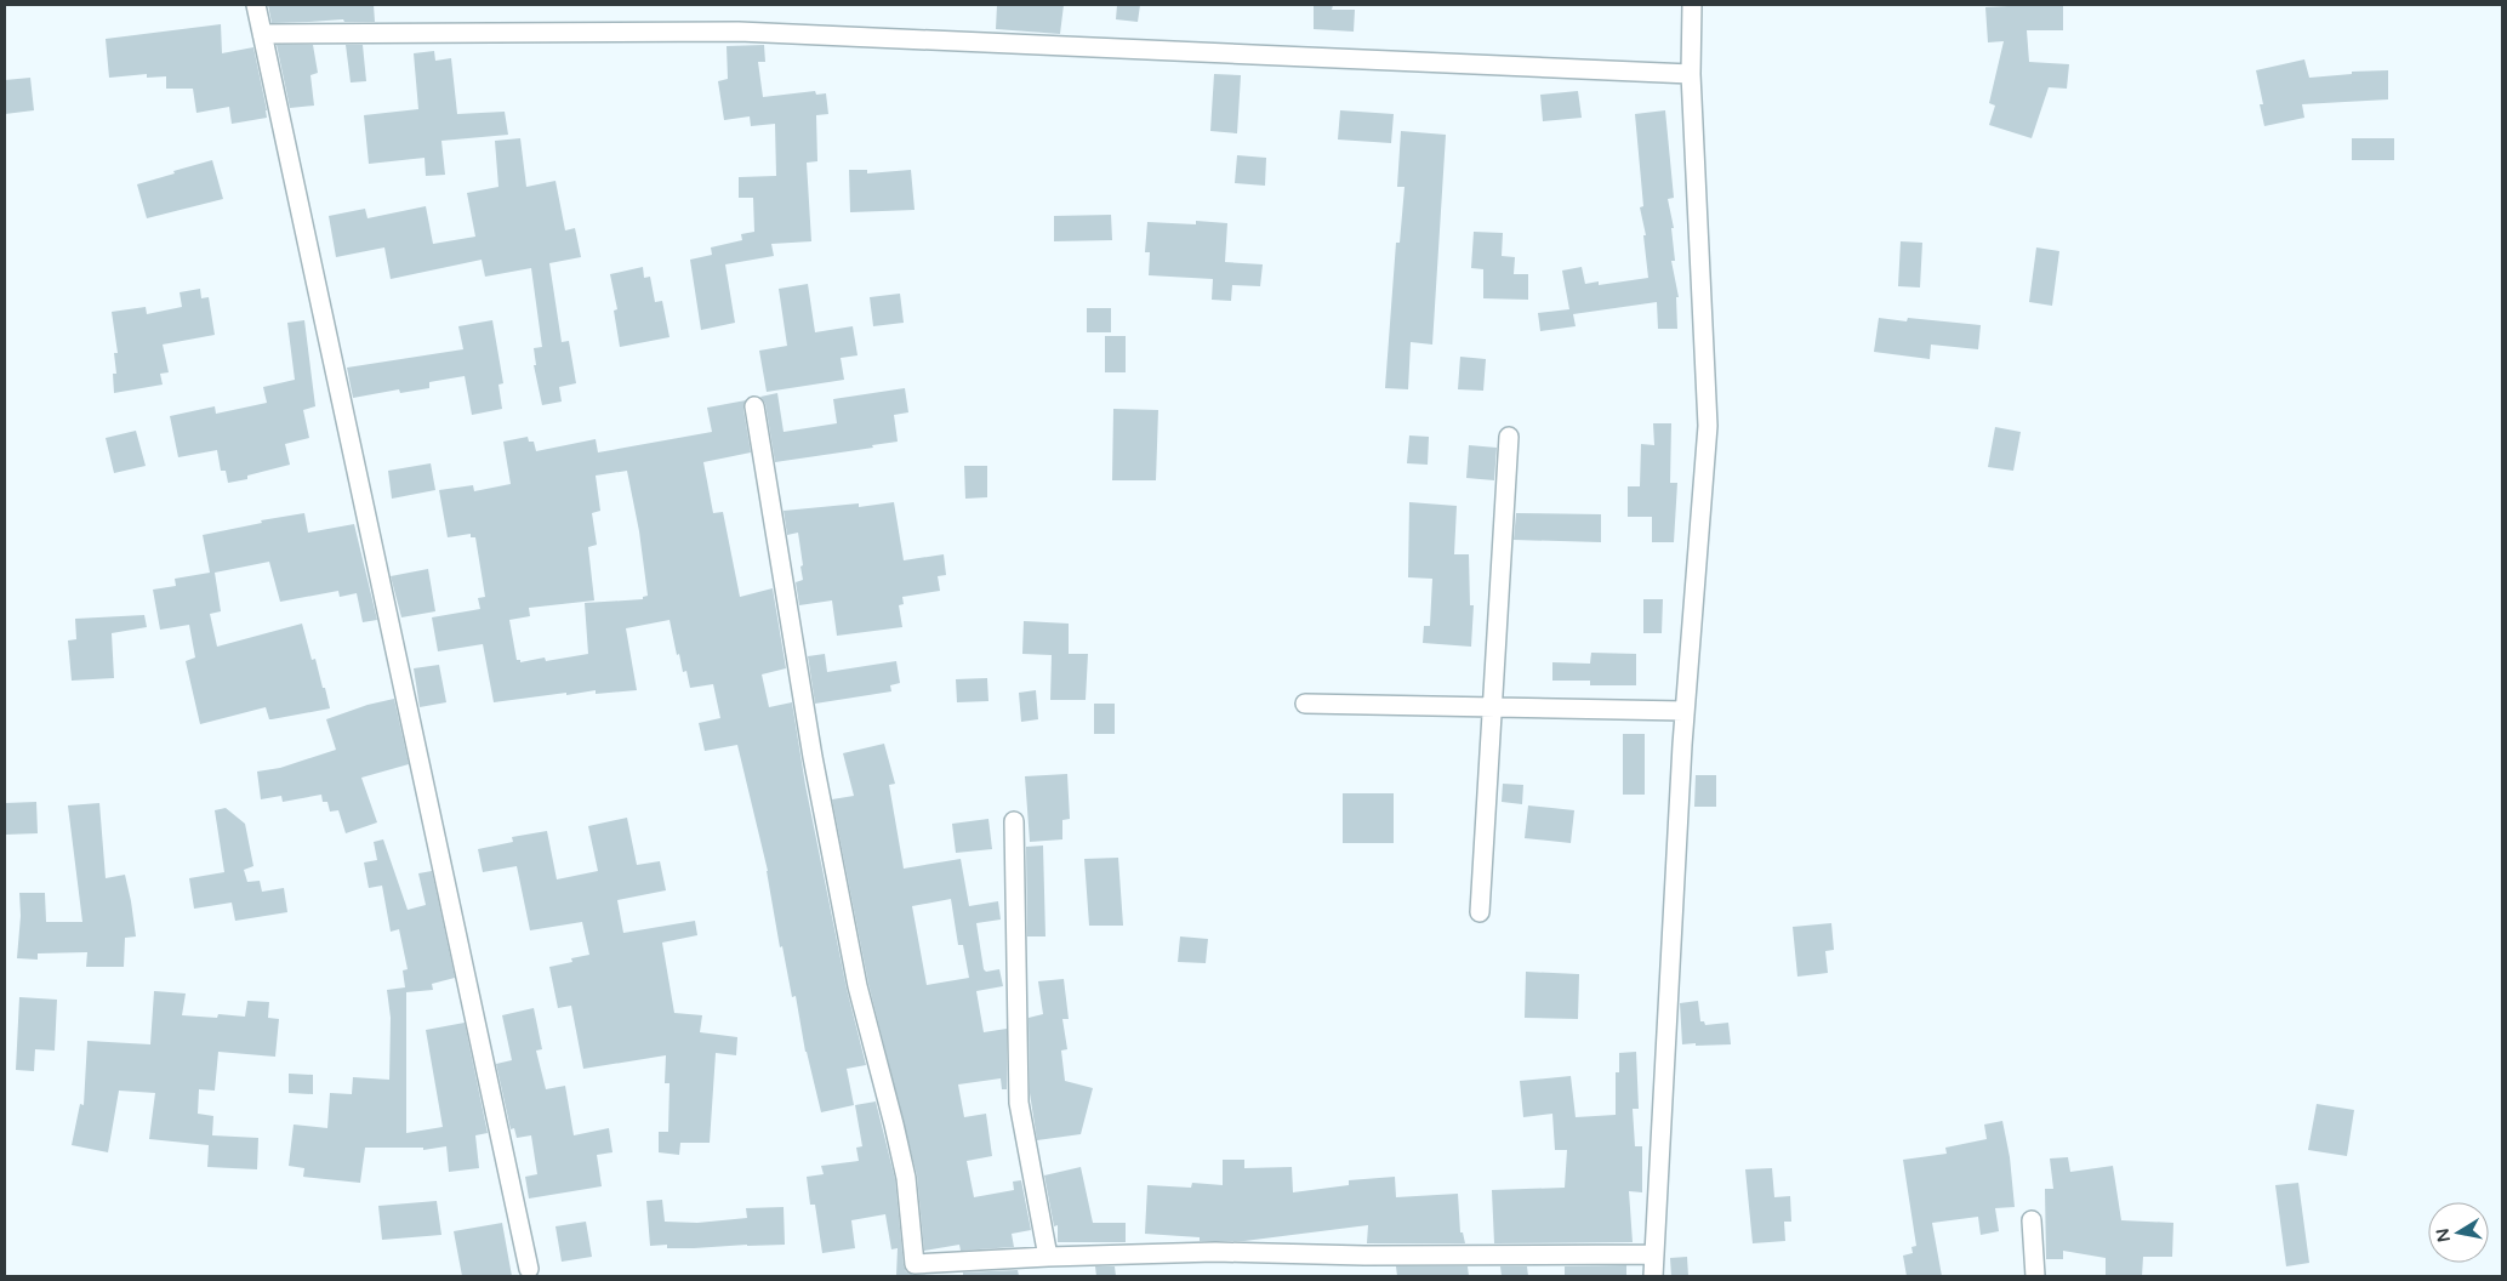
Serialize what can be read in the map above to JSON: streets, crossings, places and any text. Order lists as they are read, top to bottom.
{
  "north": "left"
}
